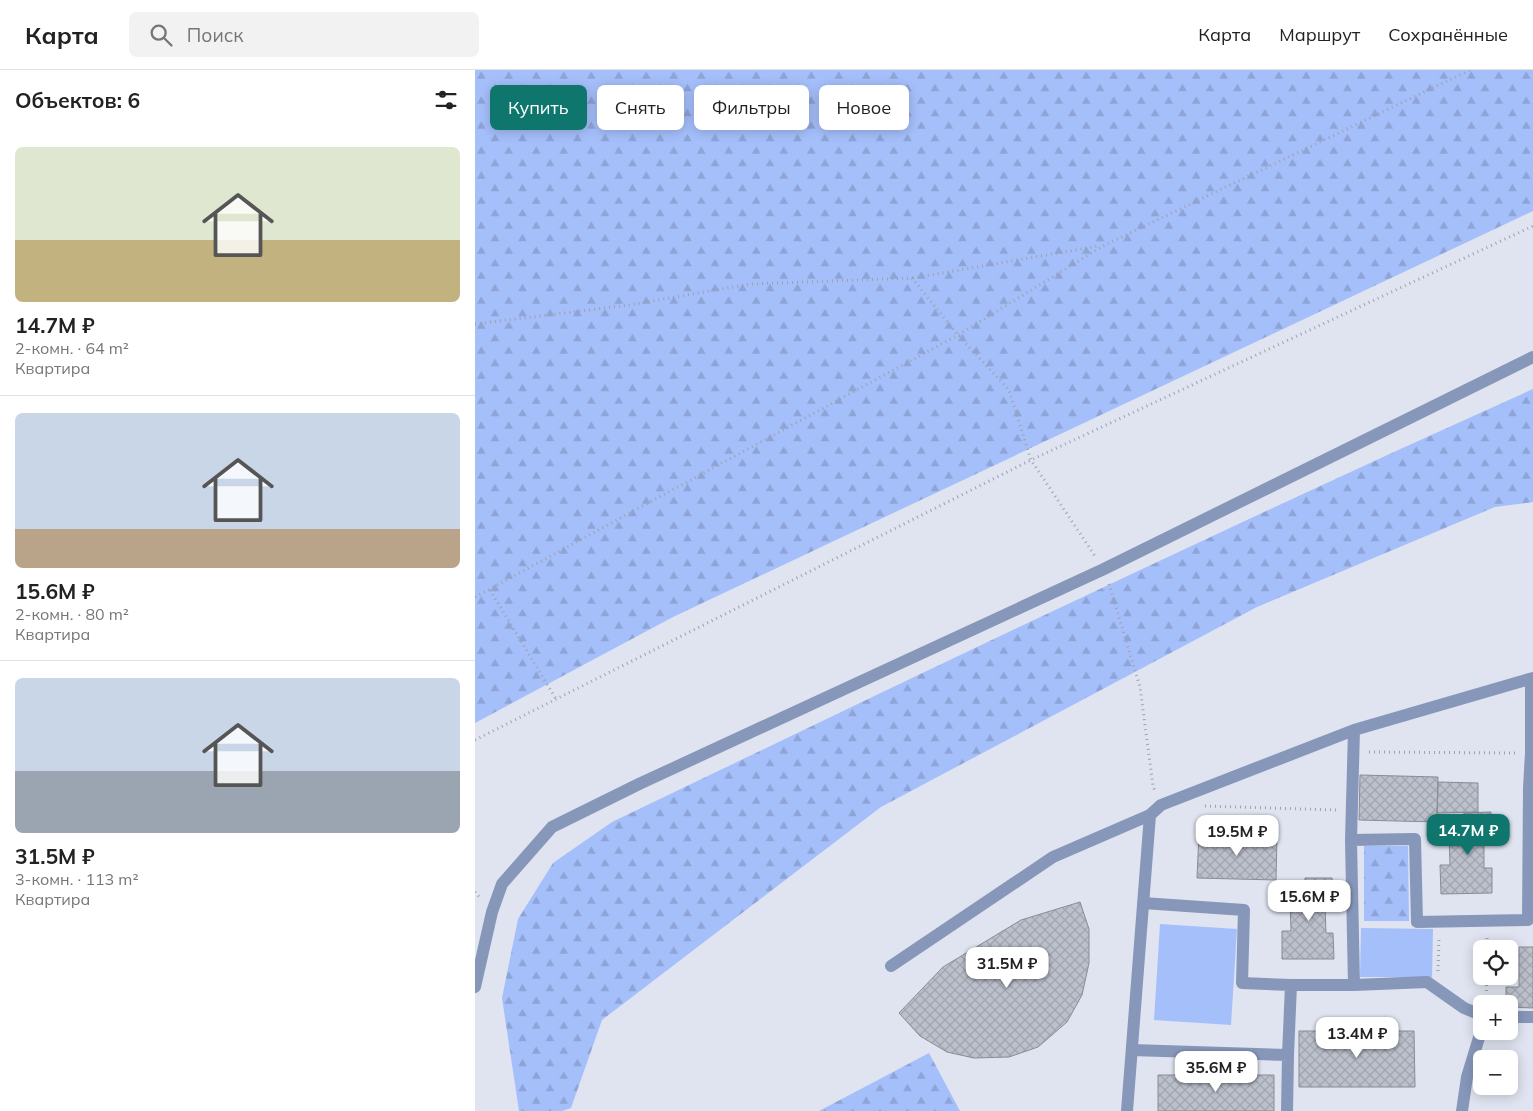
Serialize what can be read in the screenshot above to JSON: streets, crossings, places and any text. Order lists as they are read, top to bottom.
{
  "page": {
    "header": "Карта",
    "search": "Поиск",
    "nav": ["Карта", "Маршрут", "Сохранённые"],
    "heading": "Объектов: 6",
    "chip": [
      "Купить",
      "Снять",
      "Фильтры",
      "Новое"
    ],
    "list": [
      {
        "name": "14.7M ₽",
        "note": "2-комн. · 64 m² · Квартира"
      },
      {
        "name": "15.6M ₽",
        "note": "2-комн. · 80 m² · Квартира"
      },
      {
        "name": "31.5M ₽",
        "note": "3-комн. · 113 m² · Квартира"
      }
    ],
    "price": [
      "14.7M ₽",
      "19.5M ₽",
      "15.6M ₽",
      "31.5M ₽",
      "13.4M ₽",
      "35.6M ₽"
    ],
    "map_buttons": ["+", "−"]
  }
}
